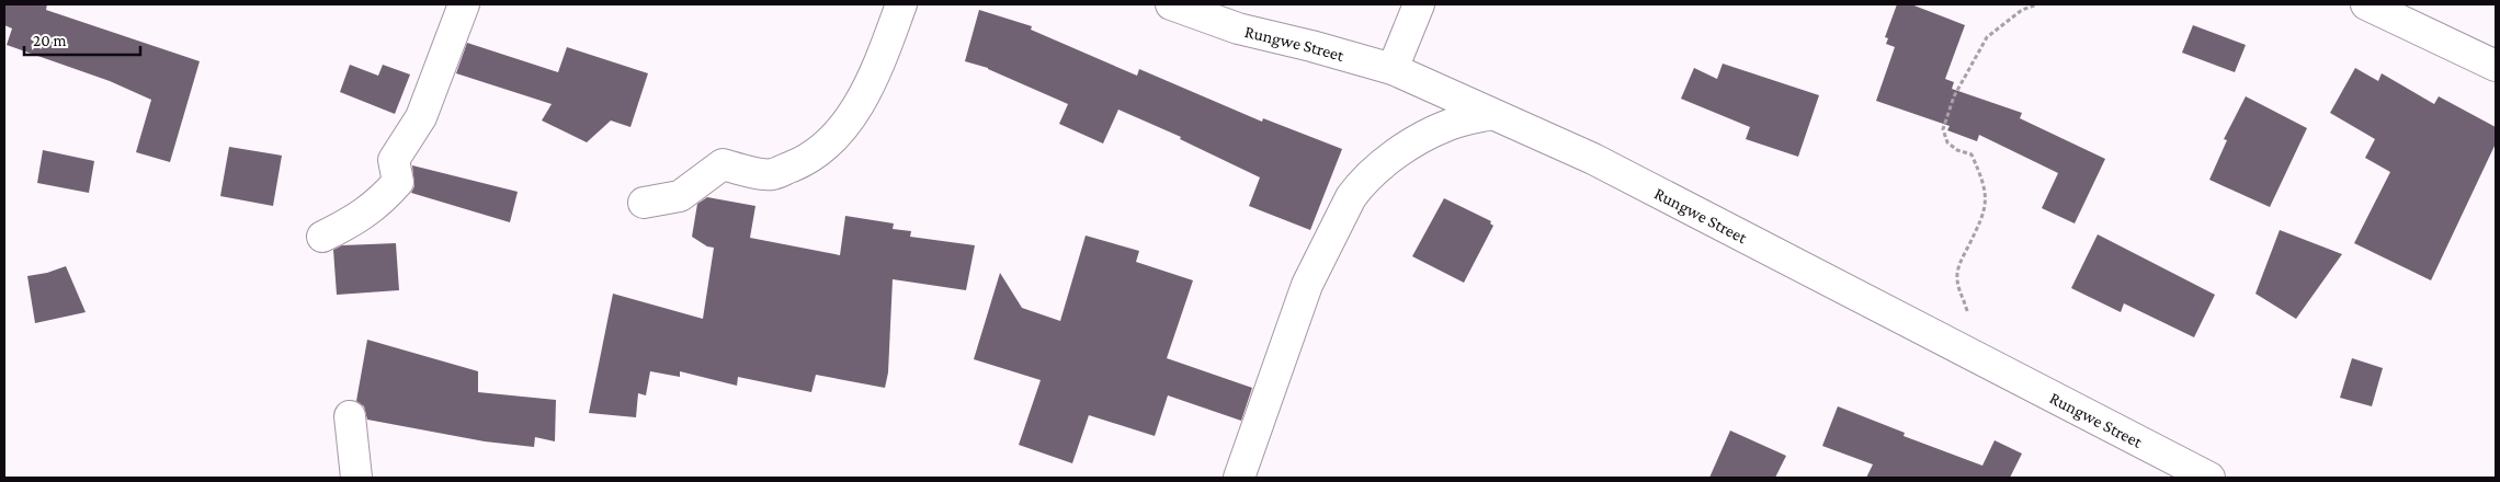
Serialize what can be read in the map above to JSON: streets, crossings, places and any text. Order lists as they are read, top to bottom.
{
  "streets": {
    "street": ["Rungwe Street"]
  },
  "scale_bar": "20 m"
}
